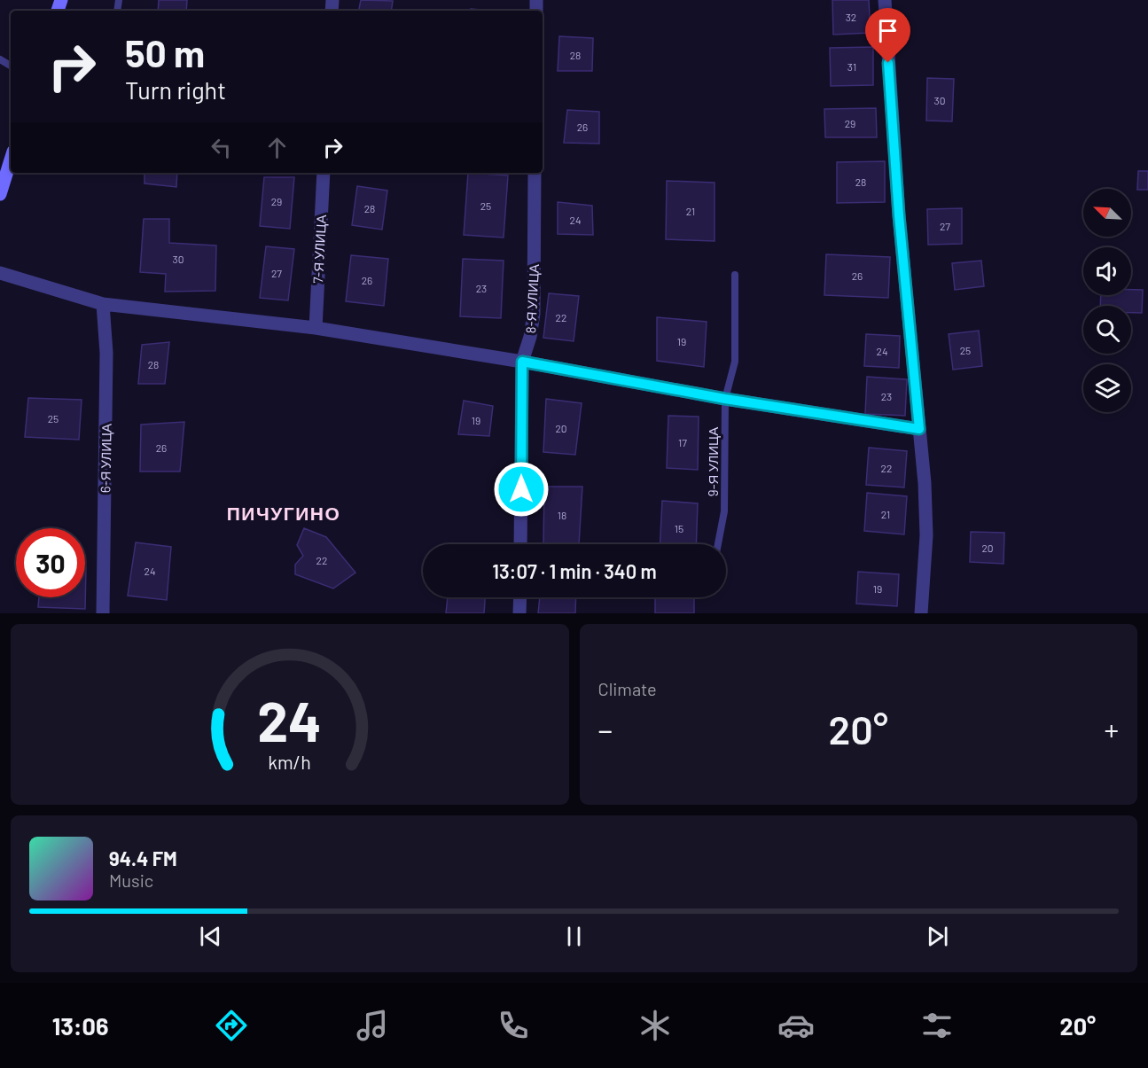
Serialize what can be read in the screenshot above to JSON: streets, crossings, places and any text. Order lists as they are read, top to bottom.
{
  "streets": {
    "street": ["7-Я УЛИЦА", "8-Я УЛИЦА", "6-Я УЛИЦА"],
    "lane": ["9-Я УЛИЦА"]
  },
  "districts": ["ПИЧУГИНО"],
  "house_numbers": [
    "32",
    "28",
    "31",
    "30",
    "29",
    "26",
    "28",
    "29",
    "25",
    "28",
    "21",
    "24",
    "27",
    "30",
    "27",
    "26",
    "26",
    "23",
    "22",
    "19",
    "25",
    "24",
    "28",
    "23",
    "25",
    "19",
    "20",
    "17",
    "26",
    "22",
    "21",
    "18",
    "15",
    "20",
    "22",
    "24",
    "19"
  ],
  "north": "top left",
  "page": {
    "turn": ["50 m", "Turn right"],
    "limit": "30",
    "trip": "13:07 · 1 min · 340 m",
    "tile": "Climate",
    "heat": ["−", "20°", "+"],
    "song": ["94.4 FM", "Music"],
    "tabs": ["13:06", "20°"],
    "gauge": ["24", "km/h"]
  }
}
